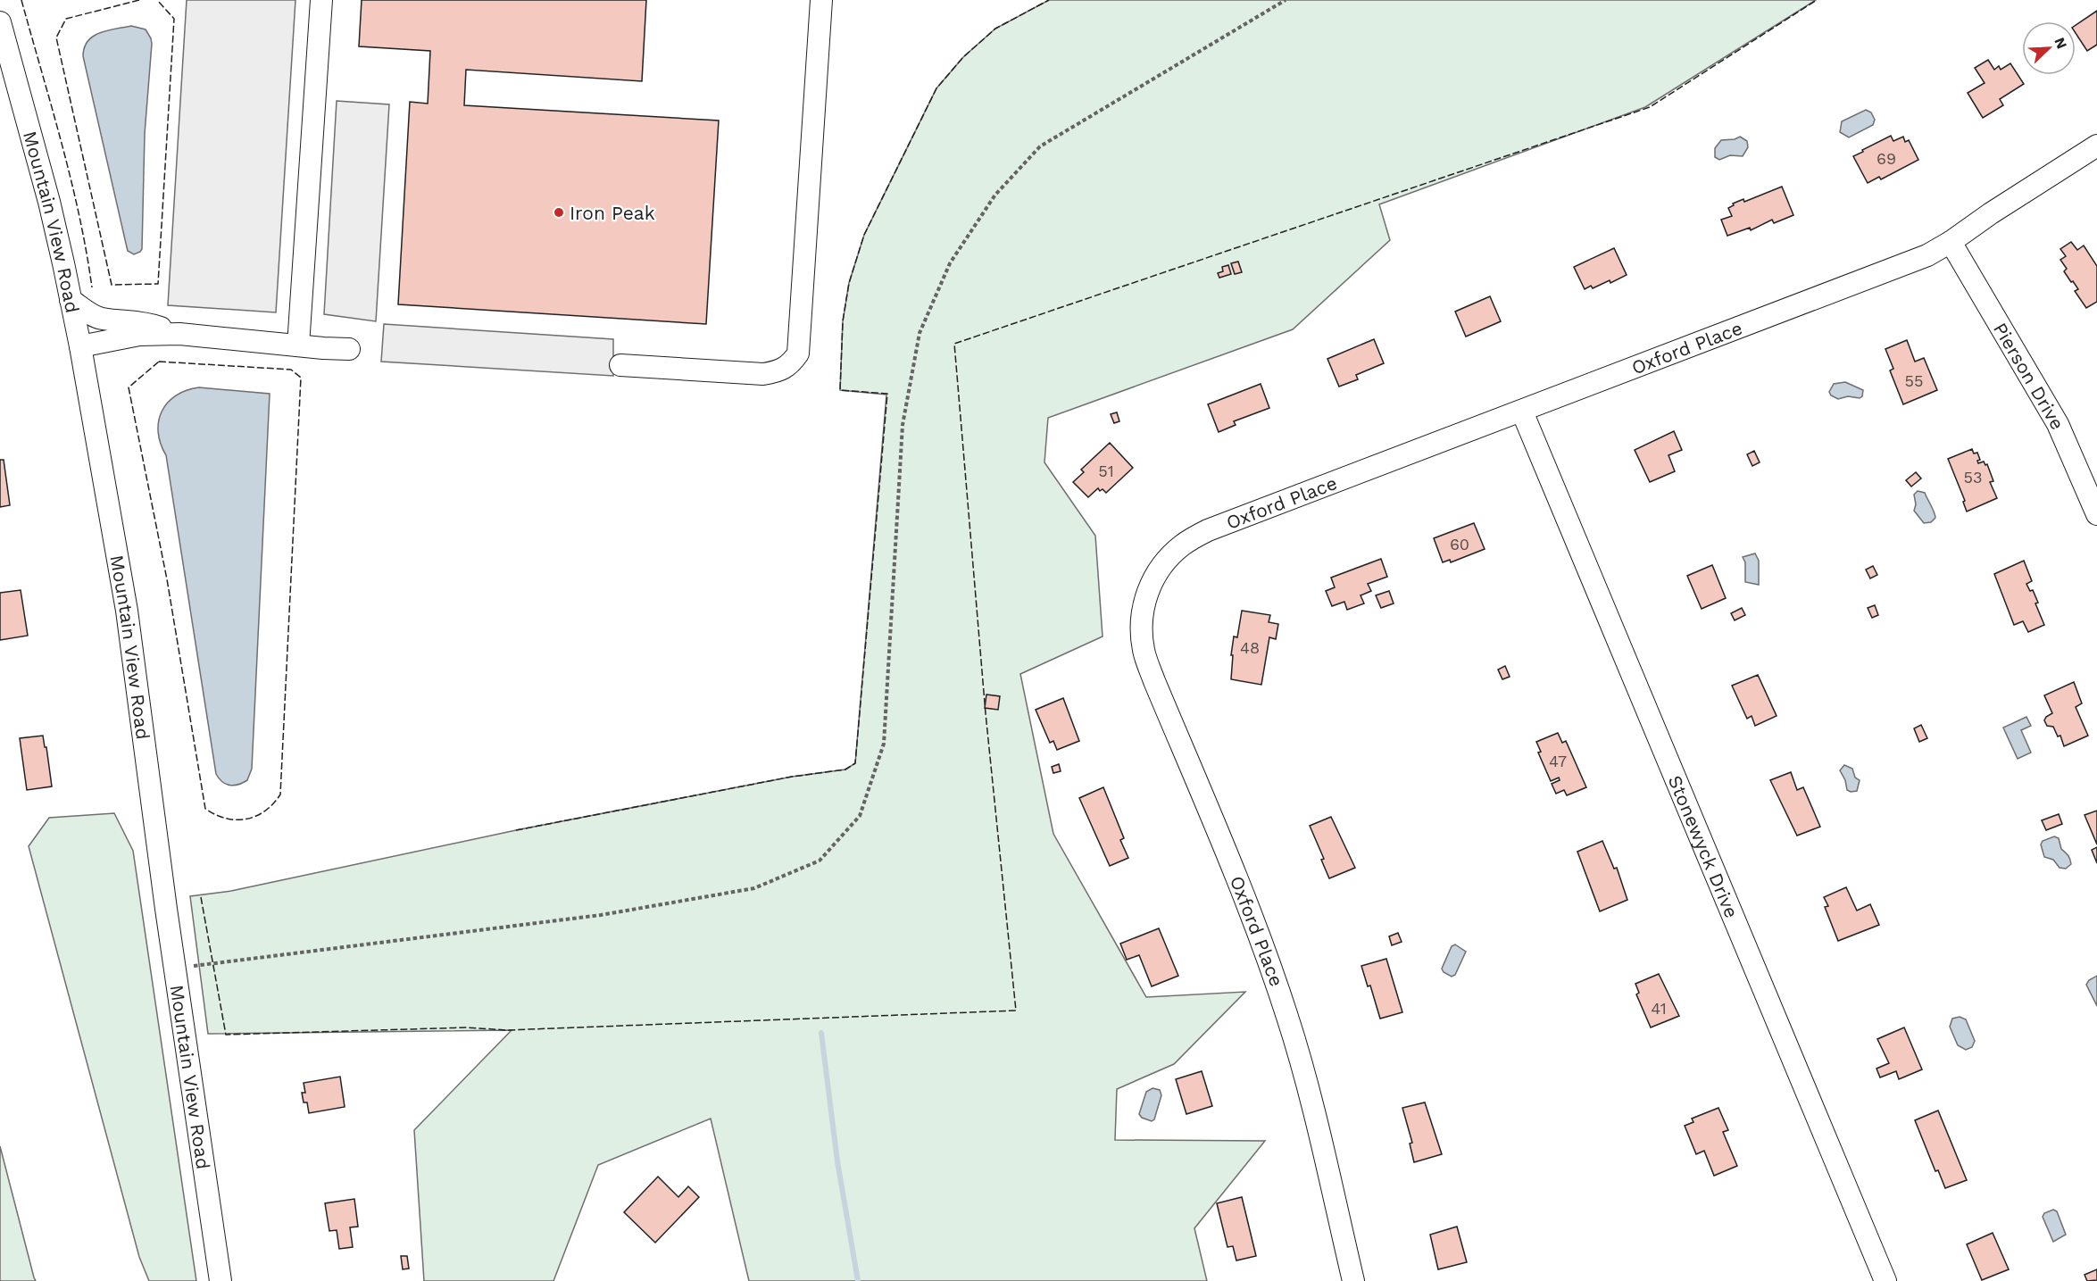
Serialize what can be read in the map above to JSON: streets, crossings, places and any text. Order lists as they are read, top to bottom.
{
  "streets": {
    "street": [
      "Mountain View Road",
      "Oxford Place",
      "Pierson Drive",
      "Stonewyck Drive"
    ]
  },
  "crossings": [
    ["Oxford Place", "Pierson Drive"],
    ["Oxford Place", "Stonewyck Drive"]
  ],
  "places": ["Iron Peak"],
  "house_numbers": [
    "69",
    "55",
    "51",
    "53",
    "60",
    "48",
    "47",
    "41"
  ],
  "north": "top right"
}
